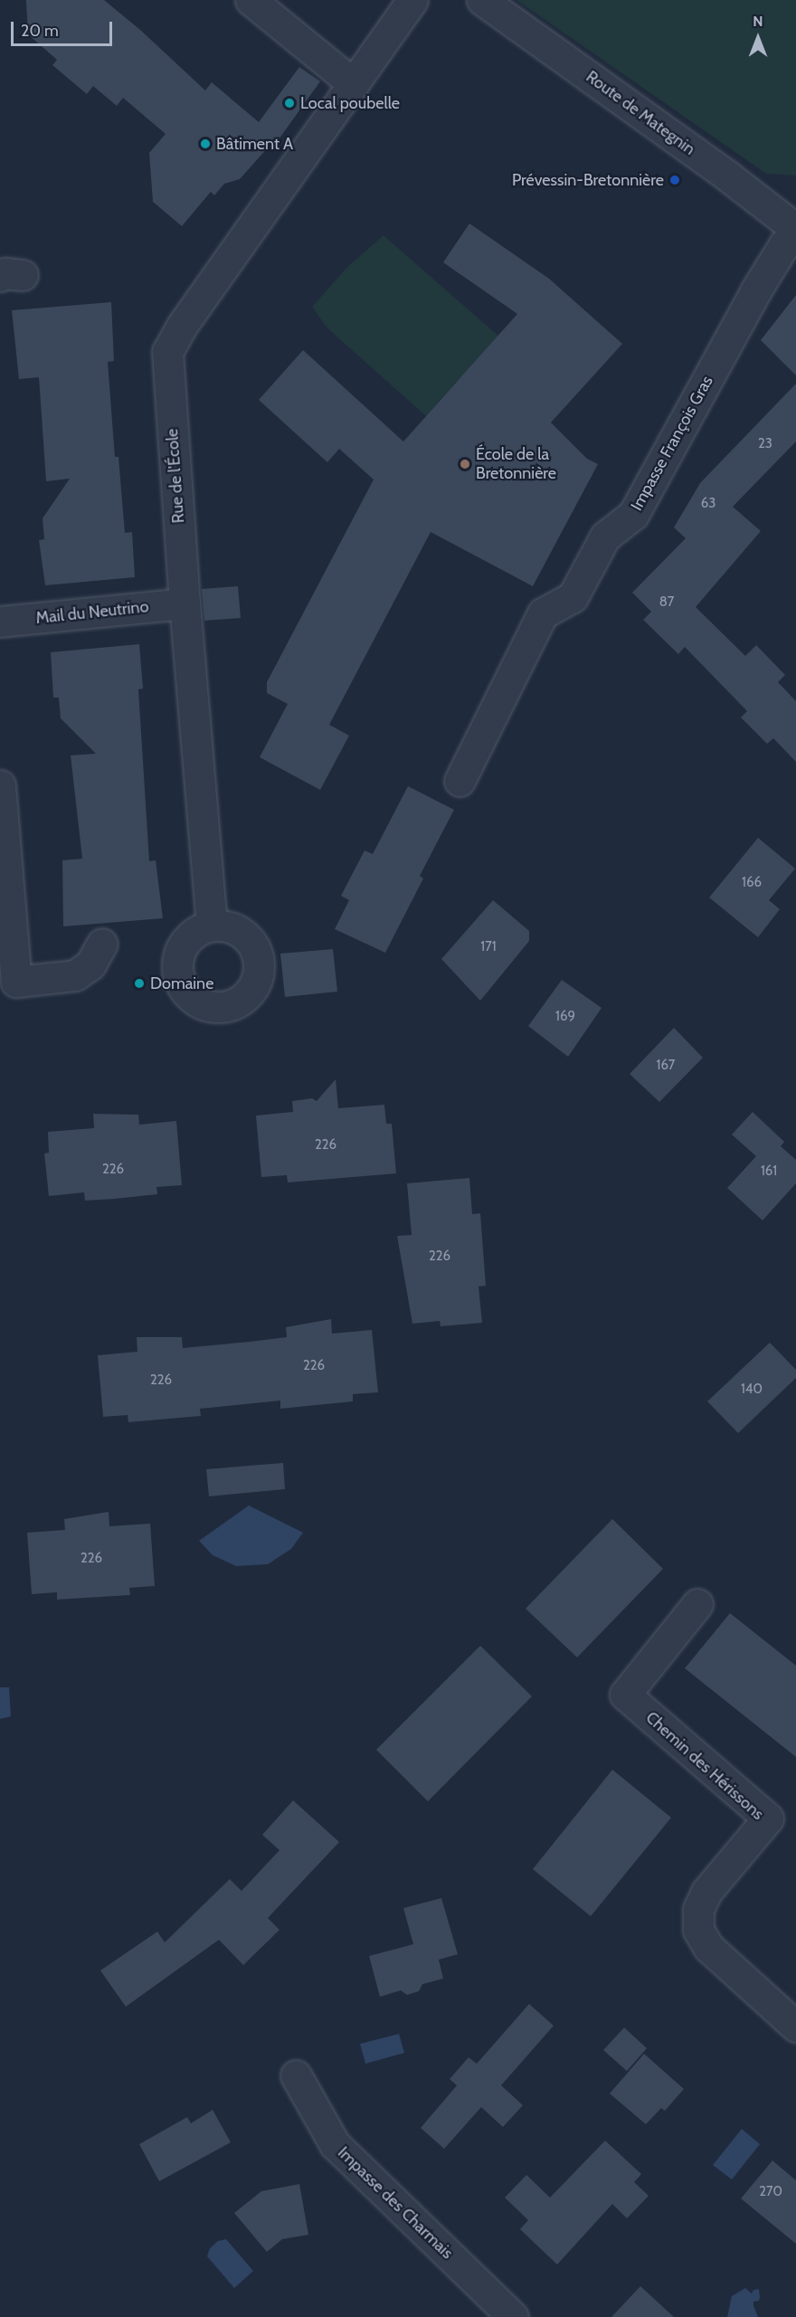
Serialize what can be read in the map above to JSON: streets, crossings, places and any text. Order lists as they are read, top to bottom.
{
  "streets": {
    "street": [
      "Route de Mategnin",
      "Impasse François Gras",
      "Rue de l'École",
      "Mail du Neutrino",
      "Chemin des Hérissons",
      "Impasse des Charmais"
    ]
  },
  "crossings": [
    ["Rue de l'École", "Mail du Neutrino"]
  ],
  "places": [
    "Local poubelle",
    "Bâtiment A",
    "Prévessin-Bretonnière",
    "École de la Bretonnière",
    "Domaine"
  ],
  "house_numbers": [
    "23",
    "63",
    "87",
    "166",
    "171",
    "169",
    "167",
    "226",
    "226",
    "161",
    "226",
    "226",
    "226",
    "140",
    "226",
    "270"
  ],
  "scale_bar": "20 m",
  "north": "top"
}
